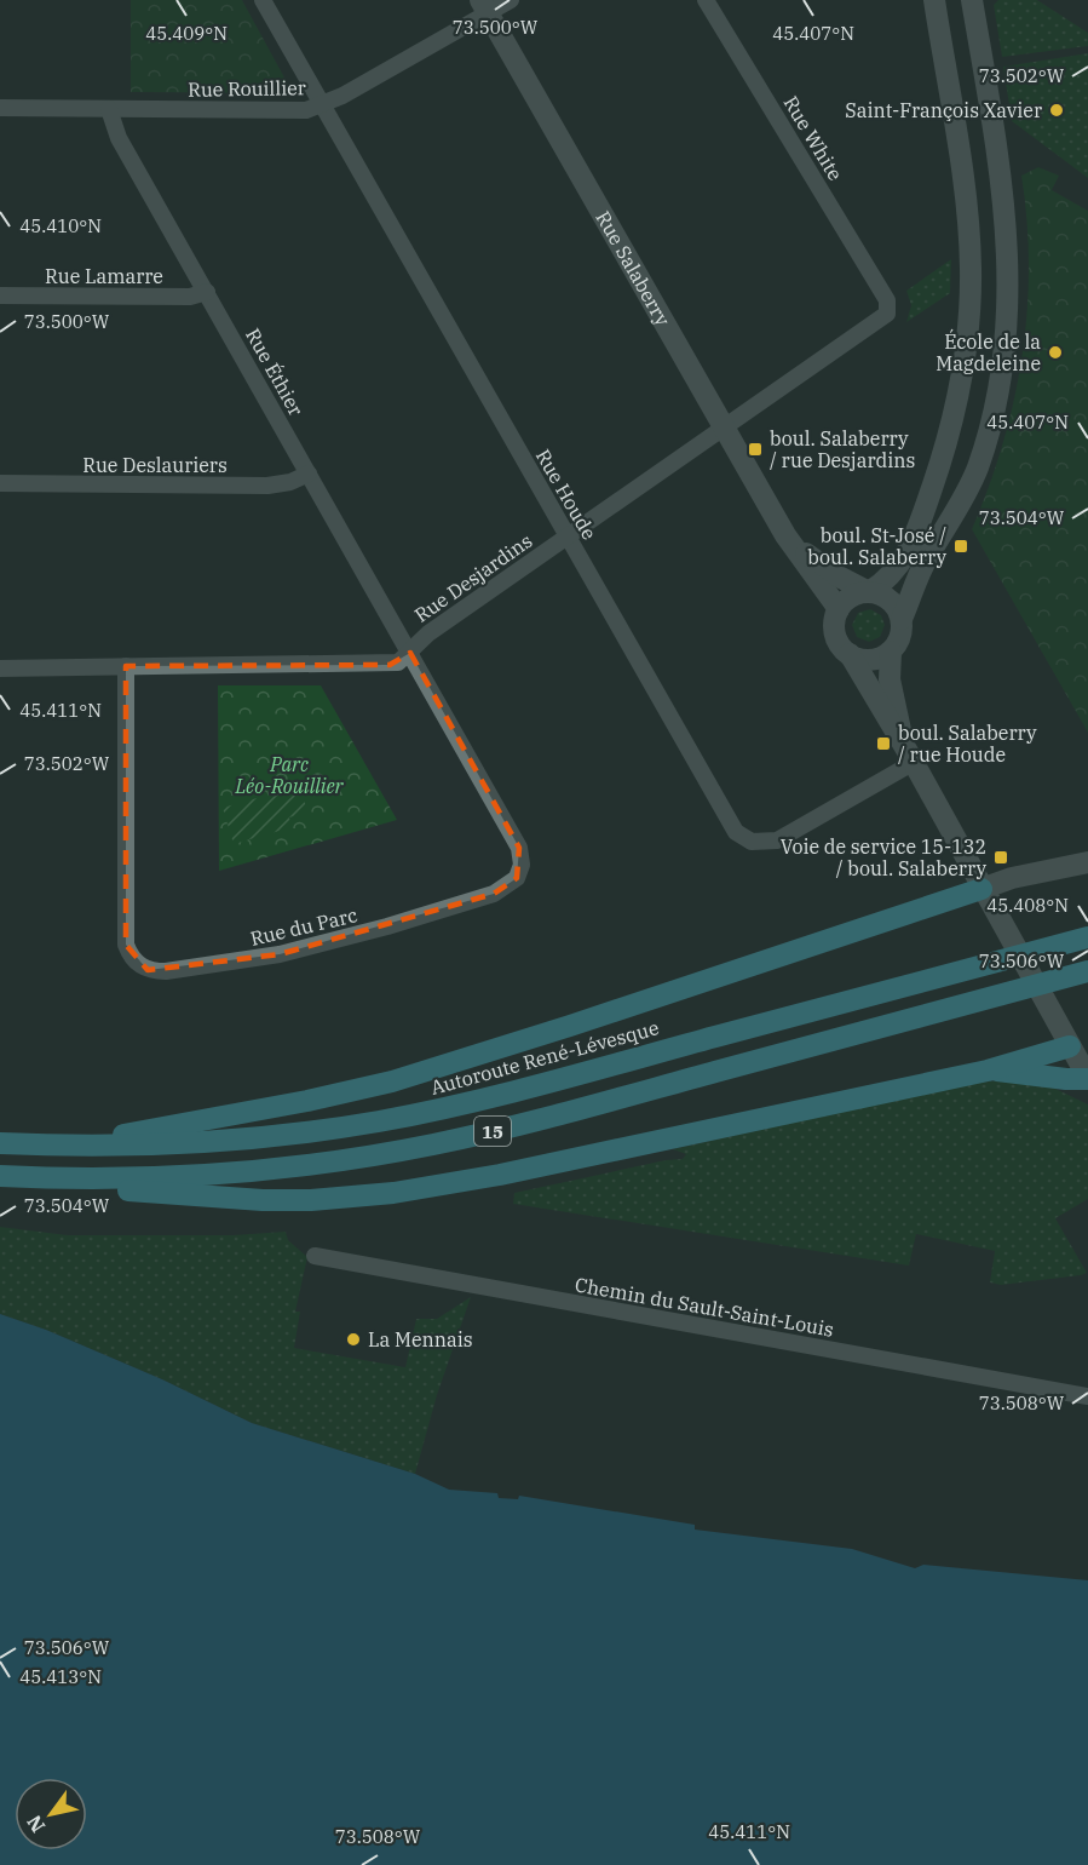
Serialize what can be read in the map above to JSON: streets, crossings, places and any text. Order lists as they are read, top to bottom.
{
  "streets": {
    "highway": ["Autoroute René-Lévesque", "15"],
    "street": [
      "Rue Rouillier",
      "Rue White",
      "Rue Salaberry",
      "Rue Lamarre",
      "Rue Éthier",
      "Rue Deslauriers",
      "Rue Houde",
      "Rue Desjardins",
      "Rue du Parc",
      "Chemin du Sault-Saint-Louis"
    ]
  },
  "crossings": [
    ["Rue Rouillier", "Rue Salaberry"],
    ["Rue Rouillier", "Rue Éthier"],
    ["Rue Rouillier", "Rue Houde"],
    ["Rue White", "Rue Desjardins"],
    ["Rue Salaberry", "Rue Desjardins"],
    ["Rue Lamarre", "Rue Éthier"],
    ["Rue Éthier", "Rue Deslauriers"],
    ["Rue Éthier", "Rue Desjardins"],
    ["Rue Éthier", "Rue du Parc"],
    ["Rue Houde", "Rue Desjardins"],
    ["Rue Desjardins", "Rue du Parc"]
  ],
  "parks": ["Parc Léo-Rouillier"],
  "places": {
    "other": ["Saint-François Xavier", "École de la Magdeleine", "La Mennais"],
    "transit": [
      "boul. Salaberry / rue Desjardins",
      "boul. St-José / boul. Salaberry",
      "boul. Salaberry / rue Houde",
      "Voie de service 15-132 / boul. Salaberry"
    ]
  },
  "north": "bottom left",
  "coordinates": [
    "73.500°W",
    "45.409°N",
    "45.407°N",
    "73.502°W",
    "45.410°N",
    "73.504°W",
    "45.411°N",
    "45.408°N",
    "73.506°W",
    "73.508°W",
    "45.413°N"
  ]
}
